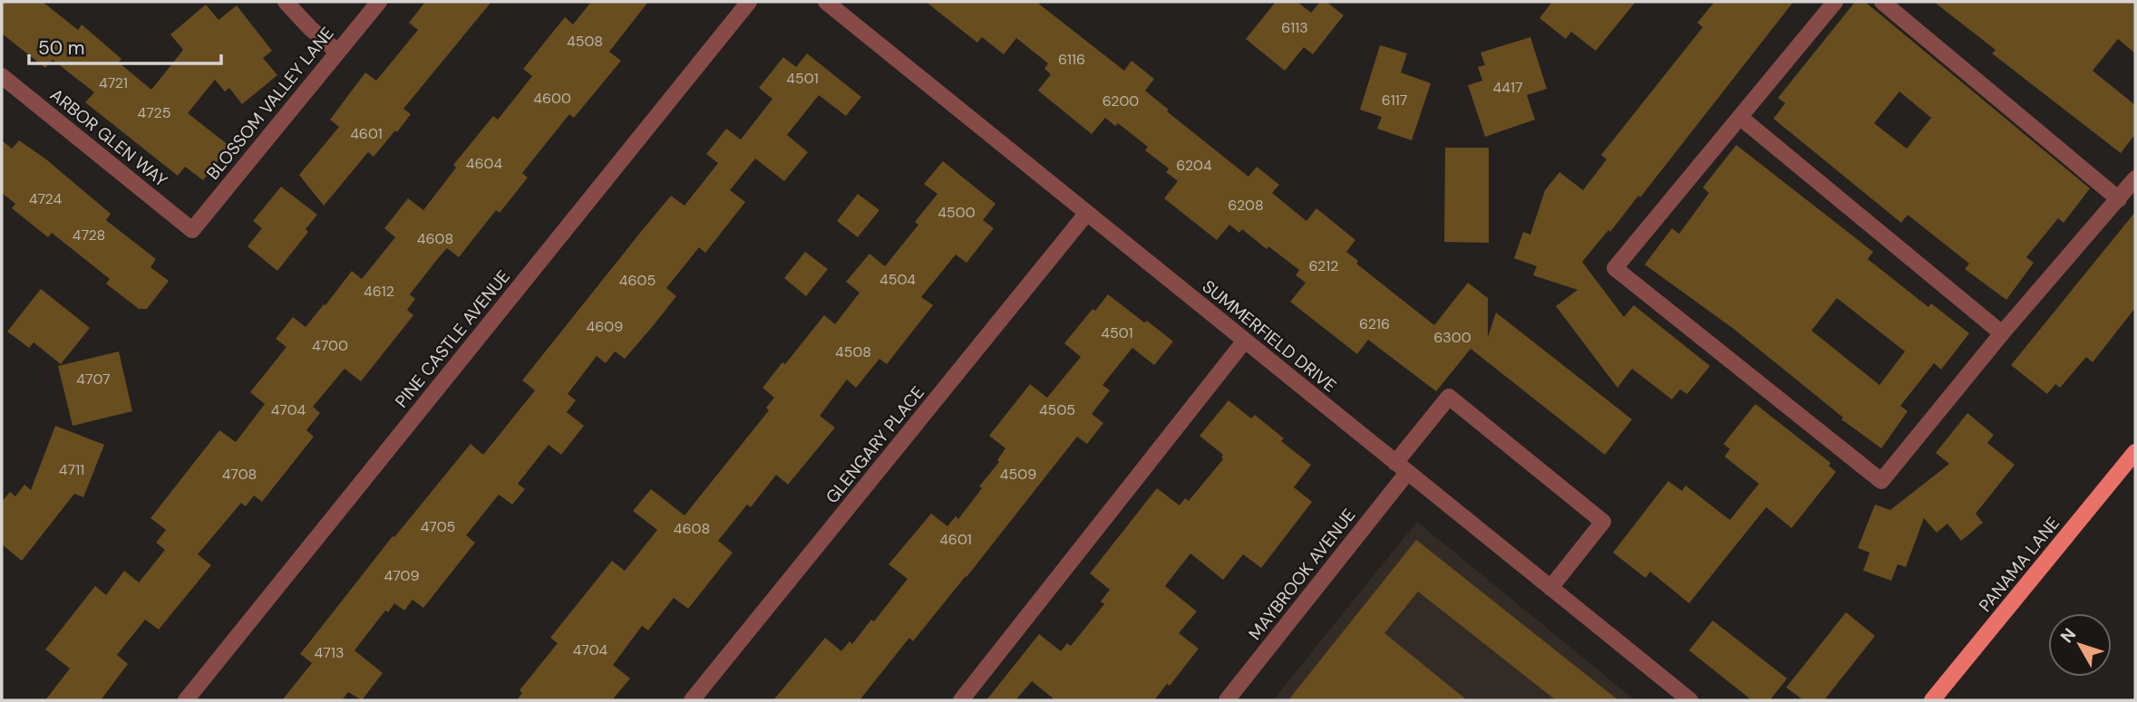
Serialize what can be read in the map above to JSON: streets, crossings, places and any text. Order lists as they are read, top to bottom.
{
  "streets": {
    "main road": ["PANAMA LANE"],
    "street": [
      "BLOSSOM VALLEY LANE",
      "ARBOR GLEN WAY",
      "SUMMERFIELD DRIVE",
      "PINE CASTLE AVENUE",
      "GLENGARY PLACE",
      "MAYBROOK AVENUE"
    ]
  },
  "crossings": [
    ["BLOSSOM VALLEY LANE", "ARBOR GLEN WAY"],
    ["SUMMERFIELD DRIVE", "GLENGARY PLACE"],
    ["SUMMERFIELD DRIVE", "MAYBROOK AVENUE"]
  ],
  "house_numbers": [
    "6113",
    "4508",
    "6116",
    "4501",
    "4721",
    "4417",
    "4600",
    "6117",
    "6200",
    "4725",
    "4601",
    "4604",
    "6204",
    "4724",
    "6208",
    "4500",
    "4728",
    "4608",
    "6212",
    "4504",
    "4605",
    "4612",
    "6216",
    "4609",
    "4501",
    "6300",
    "4700",
    "4508",
    "4707",
    "4704",
    "4505",
    "4711",
    "4708",
    "4509",
    "4705",
    "4608",
    "4601",
    "4709",
    "4704",
    "4713"
  ],
  "scale_bar": "50 m",
  "north": "top left"
}
